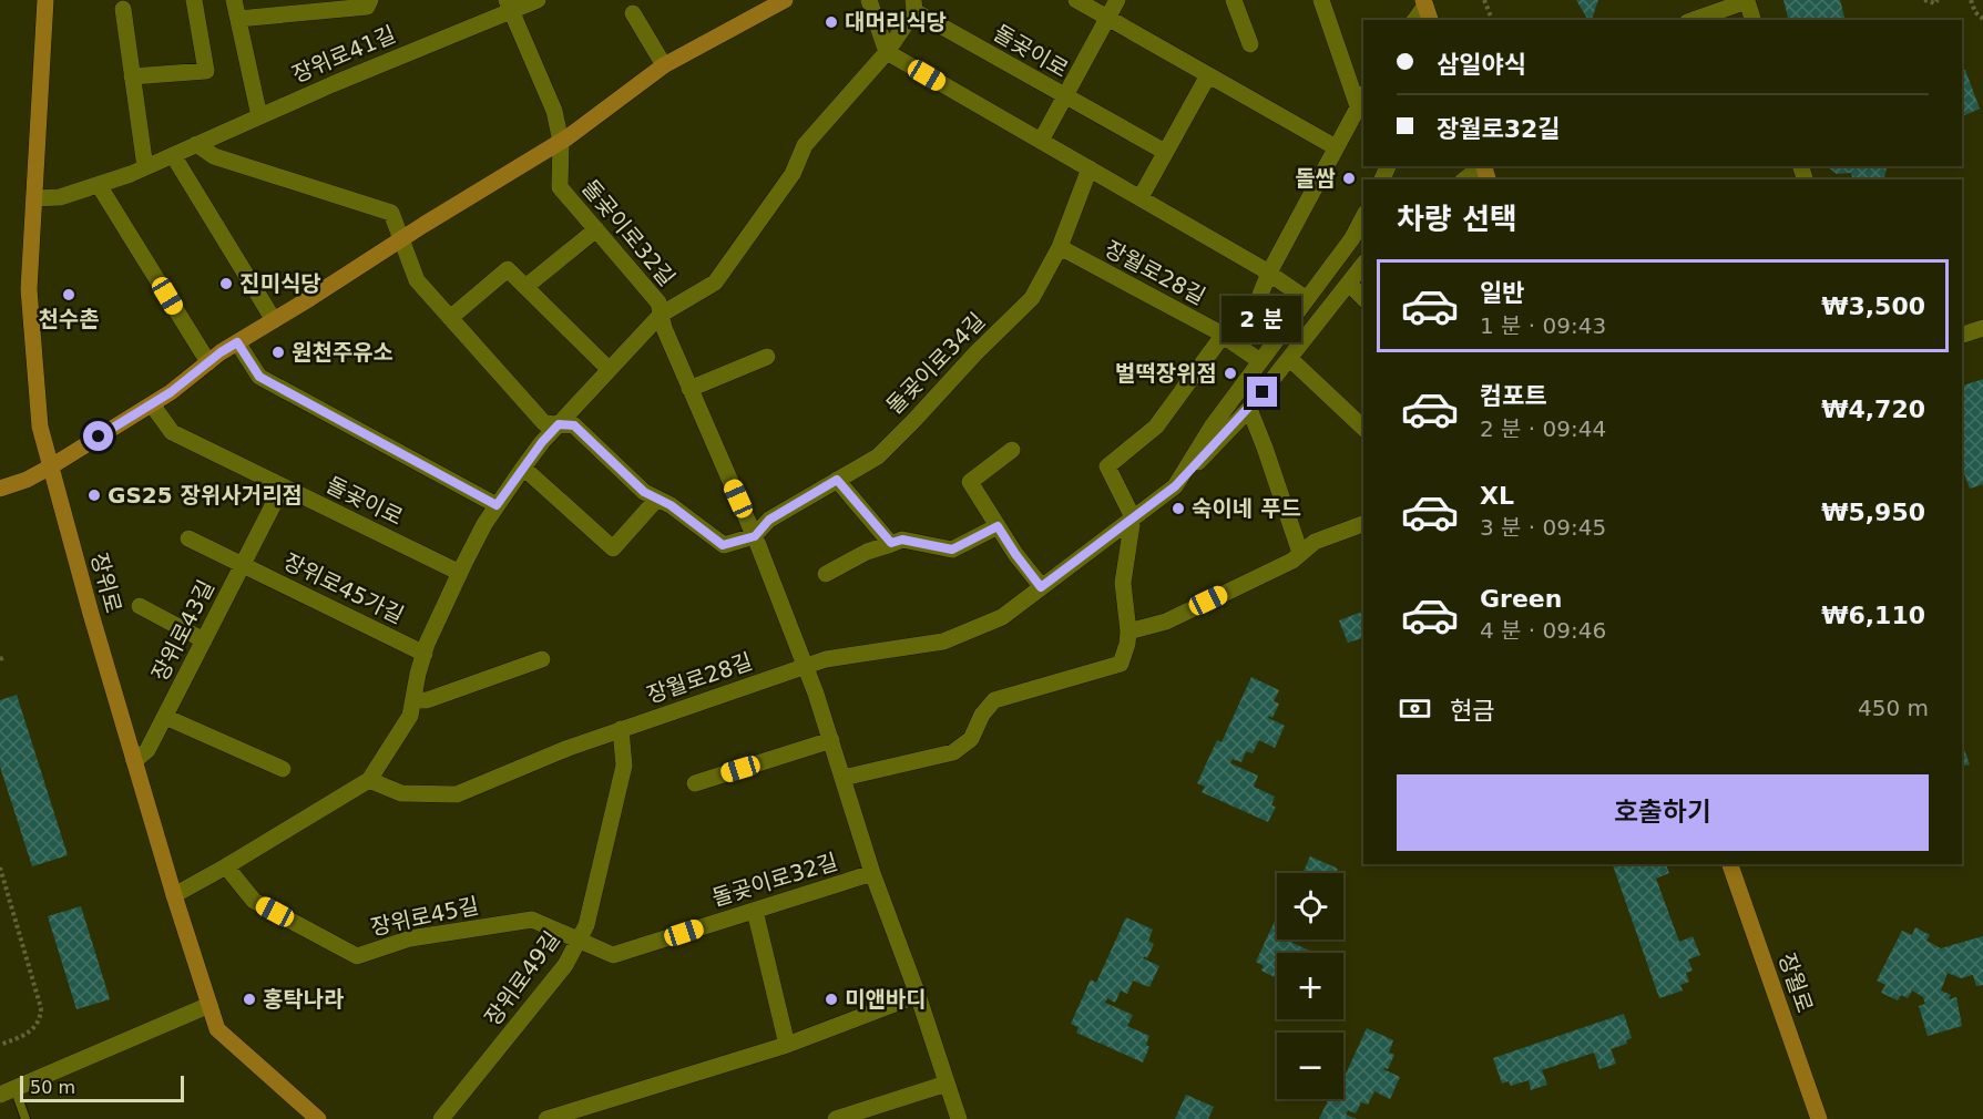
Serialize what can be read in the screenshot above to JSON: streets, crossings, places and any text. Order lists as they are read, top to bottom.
{
  "streets": {
    "street": [
      "돌곶이로",
      "장위로41길",
      "돌곶이로32길",
      "장월로28길",
      "돌곶이로34길",
      "장위로",
      "장위로45가길",
      "장위로43길",
      "장위로45길",
      "장위로49길",
      "장월로"
    ]
  },
  "crossings": [
    ["돌곶이로", "장위로43길"],
    ["장위로41길", "돌곶이로32길"],
    ["장위로41길", "장위로"],
    ["돌곶이로32길", "장월로28길"],
    ["돌곶이로32길", "돌곶이로34길"],
    ["돌곶이로32길", "장위로45길"],
    ["돌곶이로32길", "장위로49길"],
    ["장월로28길", "돌곶이로34길"],
    ["장월로28길", "장위로49길"],
    ["장위로", "장위로43길"],
    ["장위로45가길", "장위로43길"],
    ["장위로45길", "장위로49길"]
  ],
  "places": [
    "대머리식당",
    "돌쌈",
    "진미식당",
    "천수촌",
    "원천주유소",
    "벌떡장위점",
    "GS25 장위사거리점",
    "숙이네 푸드",
    "홍탁나라",
    "미앤바디"
  ],
  "scale_bar": "50 m",
  "page": {
    "banner": ["삼일야식", "장월로32길"],
    "heading": "차량 선택",
    "list": [
      {
        "name": "일반",
        "note": "1 분 · 09:43",
        "value": "₩3,500"
      },
      {
        "name": "컴포트",
        "note": "2 분 · 09:44",
        "value": "₩4,720"
      },
      {
        "name": "XL",
        "note": "3 분 · 09:45",
        "value": "₩5,950"
      },
      {
        "name": "Green",
        "note": "4 분 · 09:46",
        "value": "₩6,110"
      }
    ],
    "bubble": "2 분",
    "pay": ["현금", "450 m"],
    "buttons": "호출하기",
    "map_buttons": ["+", "−"],
    "scale": "50 m"
  }
}
